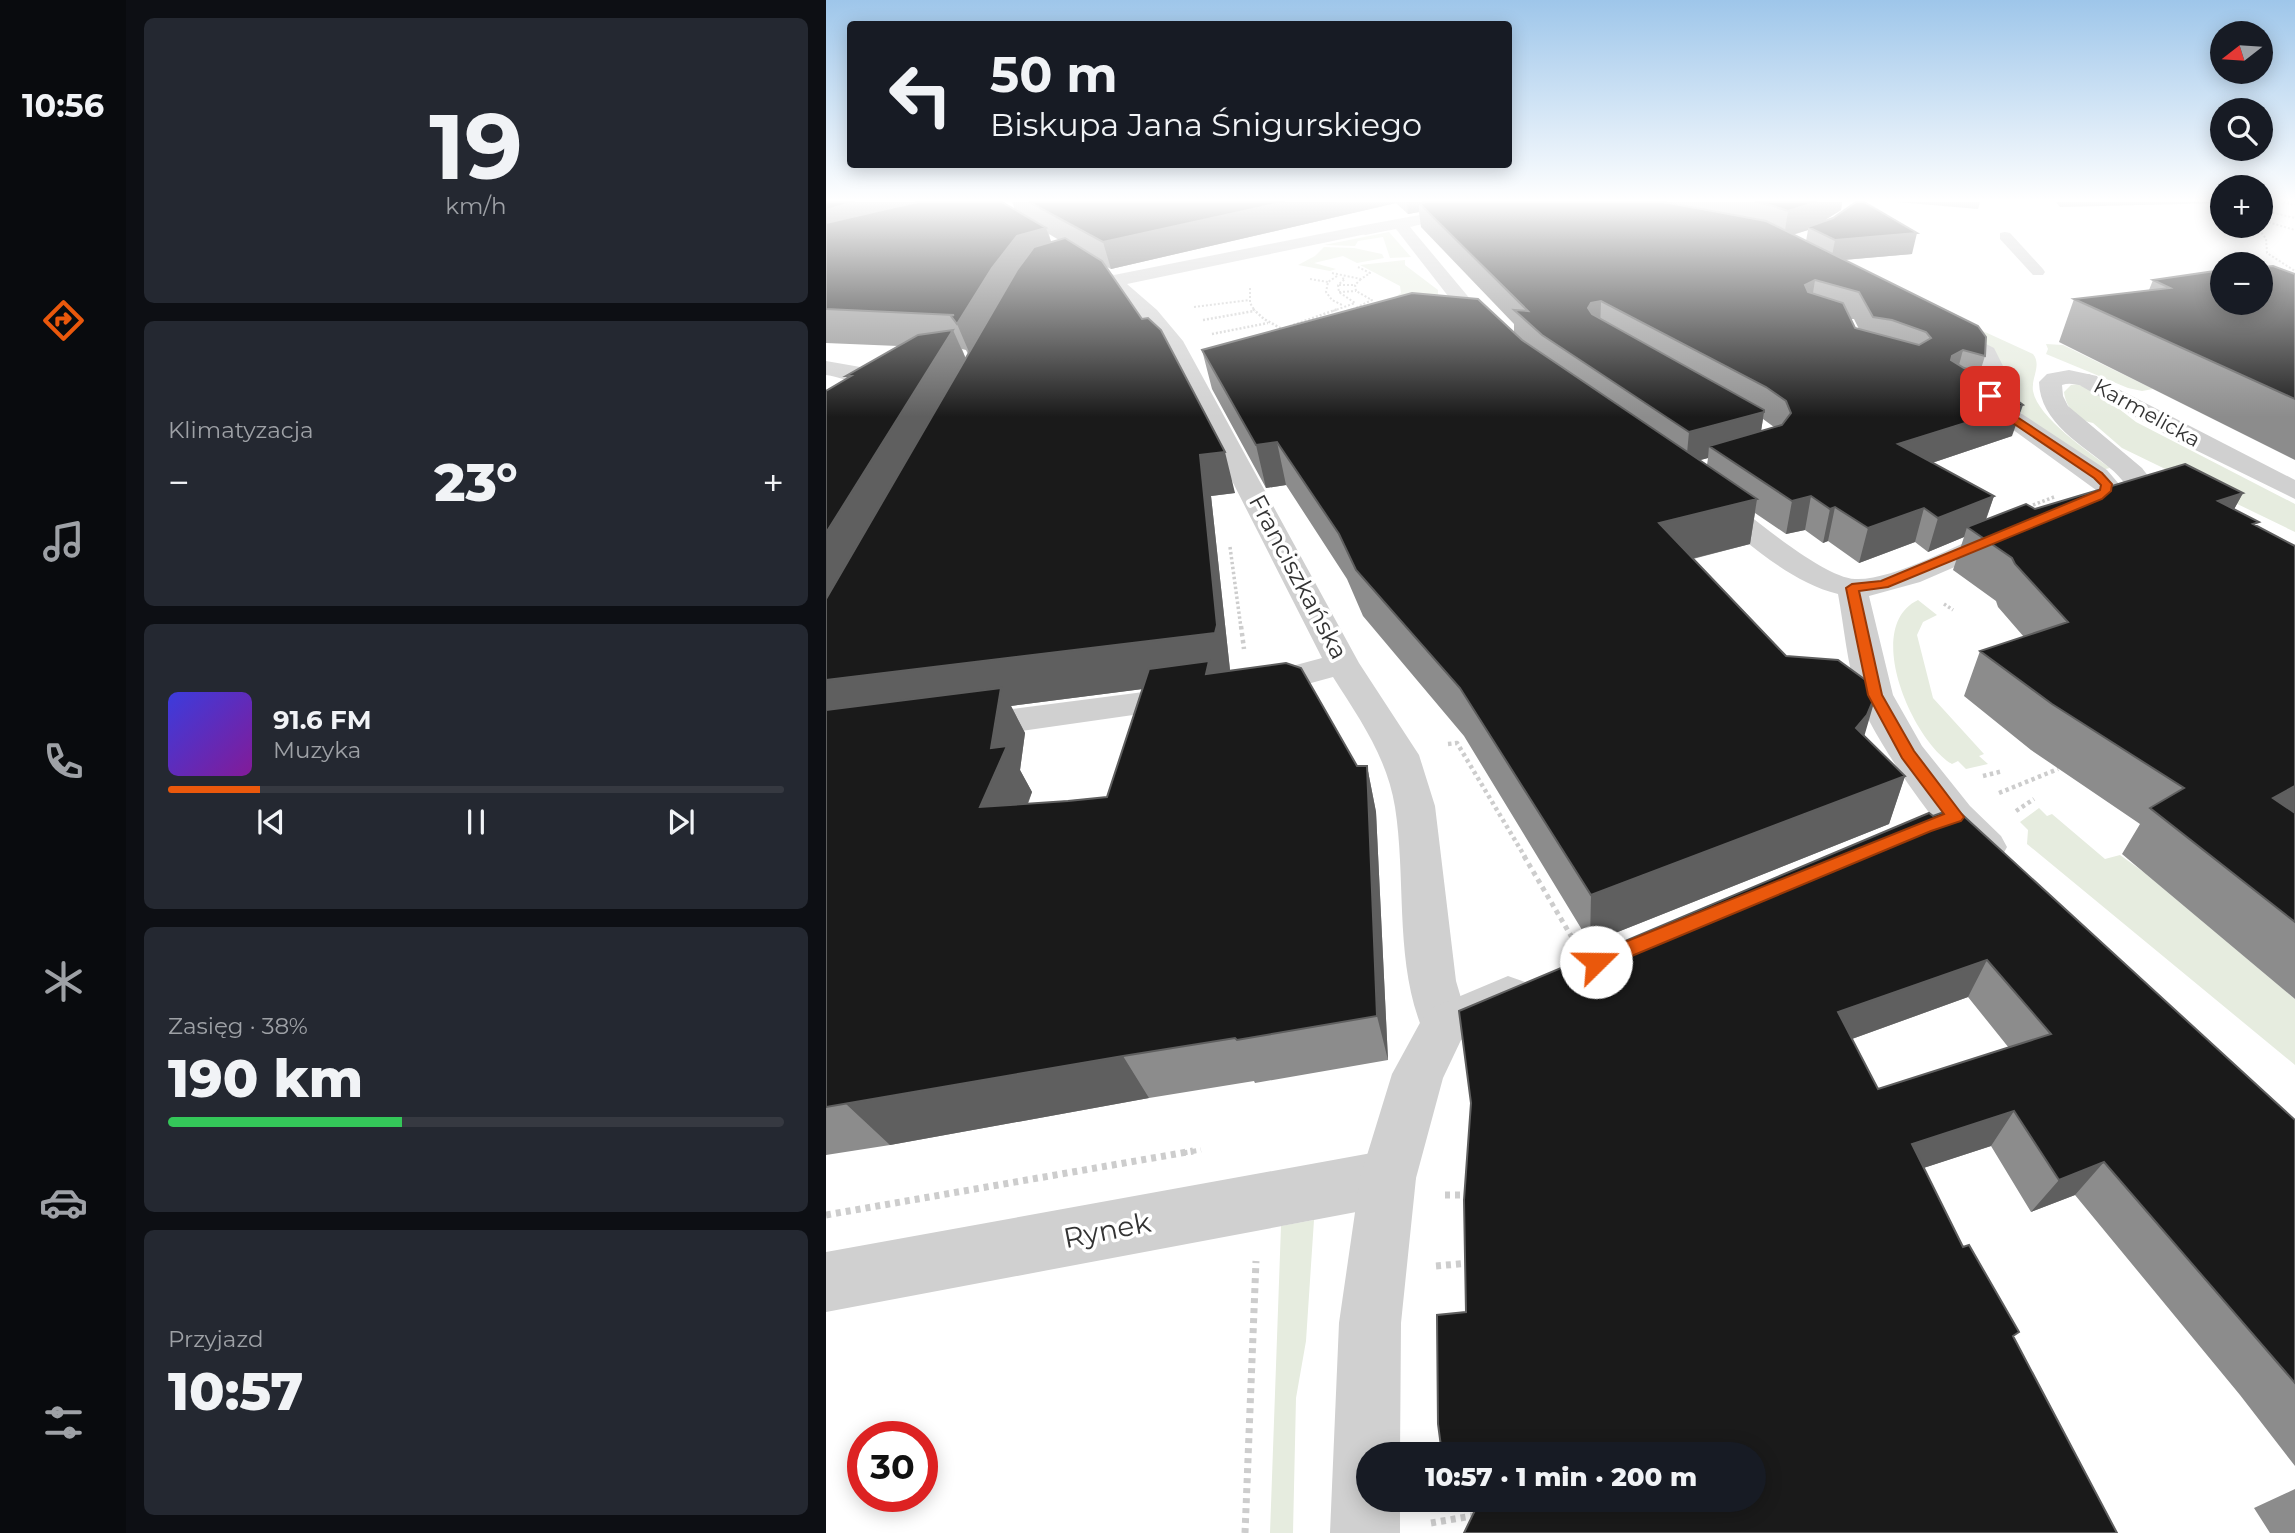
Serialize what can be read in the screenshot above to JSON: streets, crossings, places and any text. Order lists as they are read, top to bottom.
{
  "streets": {
    "street": ["Karmelicka", "Franciszkańska", "Rynek"]
  },
  "north": "left",
  "page": {
    "tabs": "10:56",
    "tile": [
      ["19", "km/h"],
      "Klimatyzacja",
      ["Zasięg · 38%", "190 km"],
      ["Przyjazd", "10:57"]
    ],
    "map_buttons": ["+", "−"],
    "turn": ["50 m", "Biskupa Jana Śnigurskiego"],
    "heat": ["−", "23°", "+"],
    "song": ["91.6 FM", "Muzyka"],
    "limit": "30",
    "trip": "10:57 · 1 min · 200 m"
  }
}
